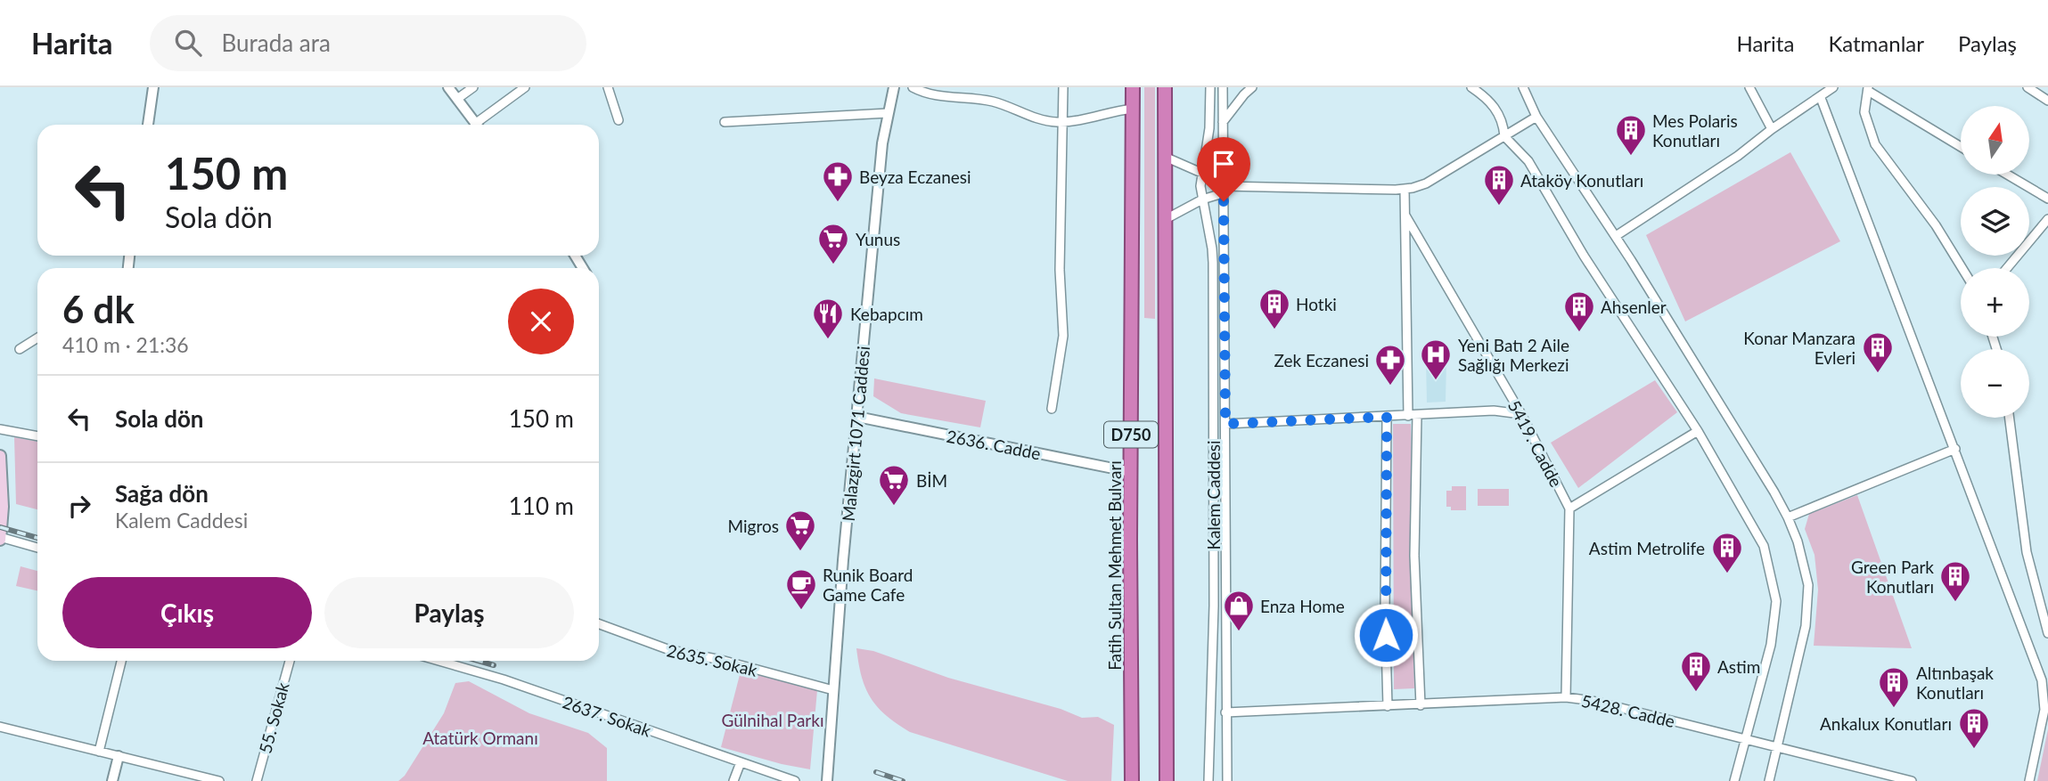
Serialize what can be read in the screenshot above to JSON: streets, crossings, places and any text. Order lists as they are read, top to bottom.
{
  "streets": {
    "highway": ["D750", "Fatih Sultan Mehmet Bulvarı"],
    "street": [
      "Malazgirt 1071 Caddesi",
      "5419. Cadde",
      "2636. Cadde",
      "Kalem Caddesi",
      "2635. Sokak",
      "5428. Cadde",
      "2637. Sokak",
      "55. Sokak"
    ]
  },
  "crossings": [
    ["Malazgirt 1071 Caddesi", "2636. Cadde"],
    ["Malazgirt 1071 Caddesi", "2635. Sokak"],
    ["5419. Cadde", "5428. Cadde"],
    ["2636. Cadde", "Fatih Sultan Mehmet Bulvarı"],
    ["Kalem Caddesi", "5428. Cadde"]
  ],
  "parks": ["Gülnihal Parkı", "Atatürk Ormanı"],
  "places": {
    "building": [
      "Mes Polaris Konutları",
      "Ataköy Konutları",
      "Hotki",
      "Ahsenler",
      "Konar Manzara Evleri",
      "Astim Metrolife",
      "Green Park Konutları",
      "Astim",
      "Altınbaşak Konutları",
      "Ankalux Konutları"
    ],
    "pharmacy": ["Beyza Eczanesi", "Zek Eczanesi"],
    "supermarket": ["Yunus", "BİM", "Migros"],
    "restaurant": ["Kebapcım"],
    "hospital": ["Yeni Batı 2 Aile Sağlığı Merkezi"],
    "cafe": ["Runik Board Game Cafe"],
    "shop": ["Enza Home"]
  },
  "north": "top",
  "page": {
    "header": "Harita",
    "search": "Burada ara",
    "nav": ["Harita", "Katmanlar", "Paylaş"],
    "map_buttons": ["+", "−"],
    "turn": ["150 m", "Sola dön"],
    "heading": ["6 dk", "410 m · 21:36"],
    "list": [
      {
        "name": "Sola dön",
        "value": "150 m"
      },
      {
        "name": "Sağa dön",
        "note": "Kalem Caddesi",
        "value": "110 m"
      }
    ],
    "buttons": ["Çıkış", "Paylaş"]
  }
}
